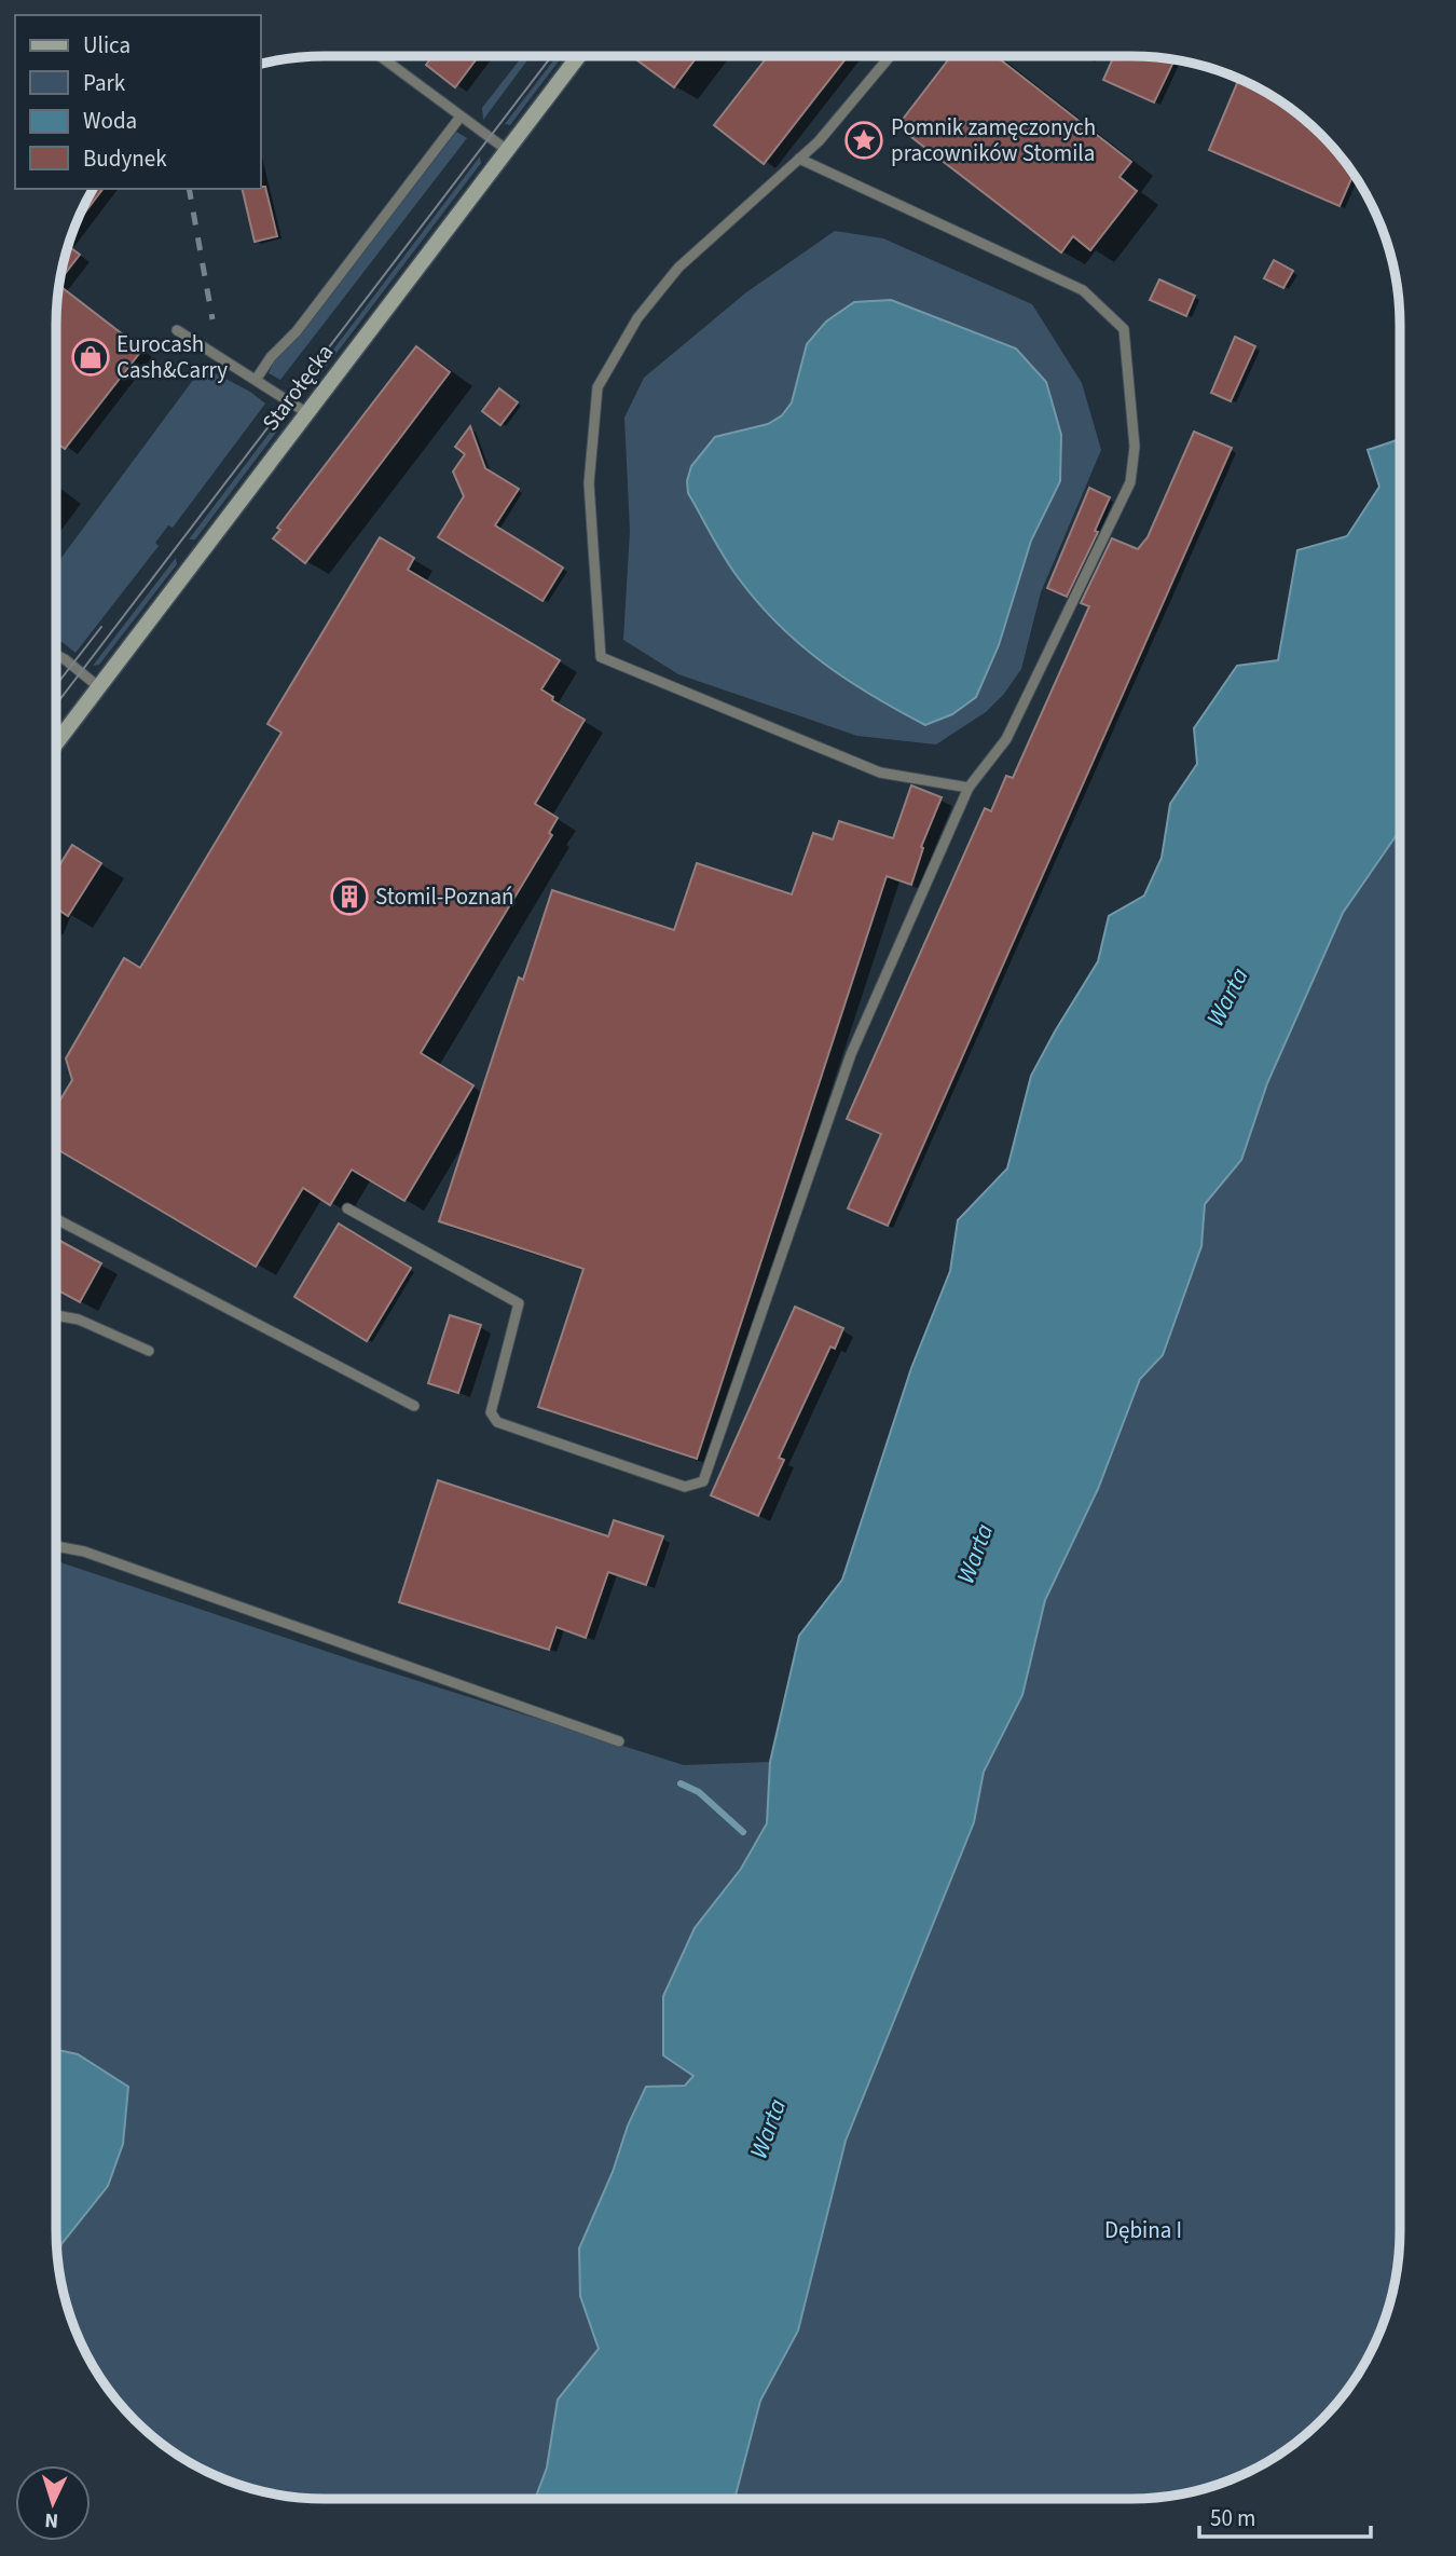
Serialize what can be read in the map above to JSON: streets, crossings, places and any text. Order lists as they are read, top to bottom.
{
  "streets": {
    "street": ["Starołęcka"]
  },
  "water": ["Warta"],
  "parks": ["Dębina I"],
  "places": {
    "place": ["Pomnik zamęczonych pracowników Stomila"],
    "shop": ["Eurocash Cash&Carry"],
    "building": ["Stomil-Poznań"]
  },
  "legend": [
    "Ulica",
    "Park",
    "Woda",
    "Budynek"
  ],
  "scale_bar": "50 m",
  "north": "bottom"
}
